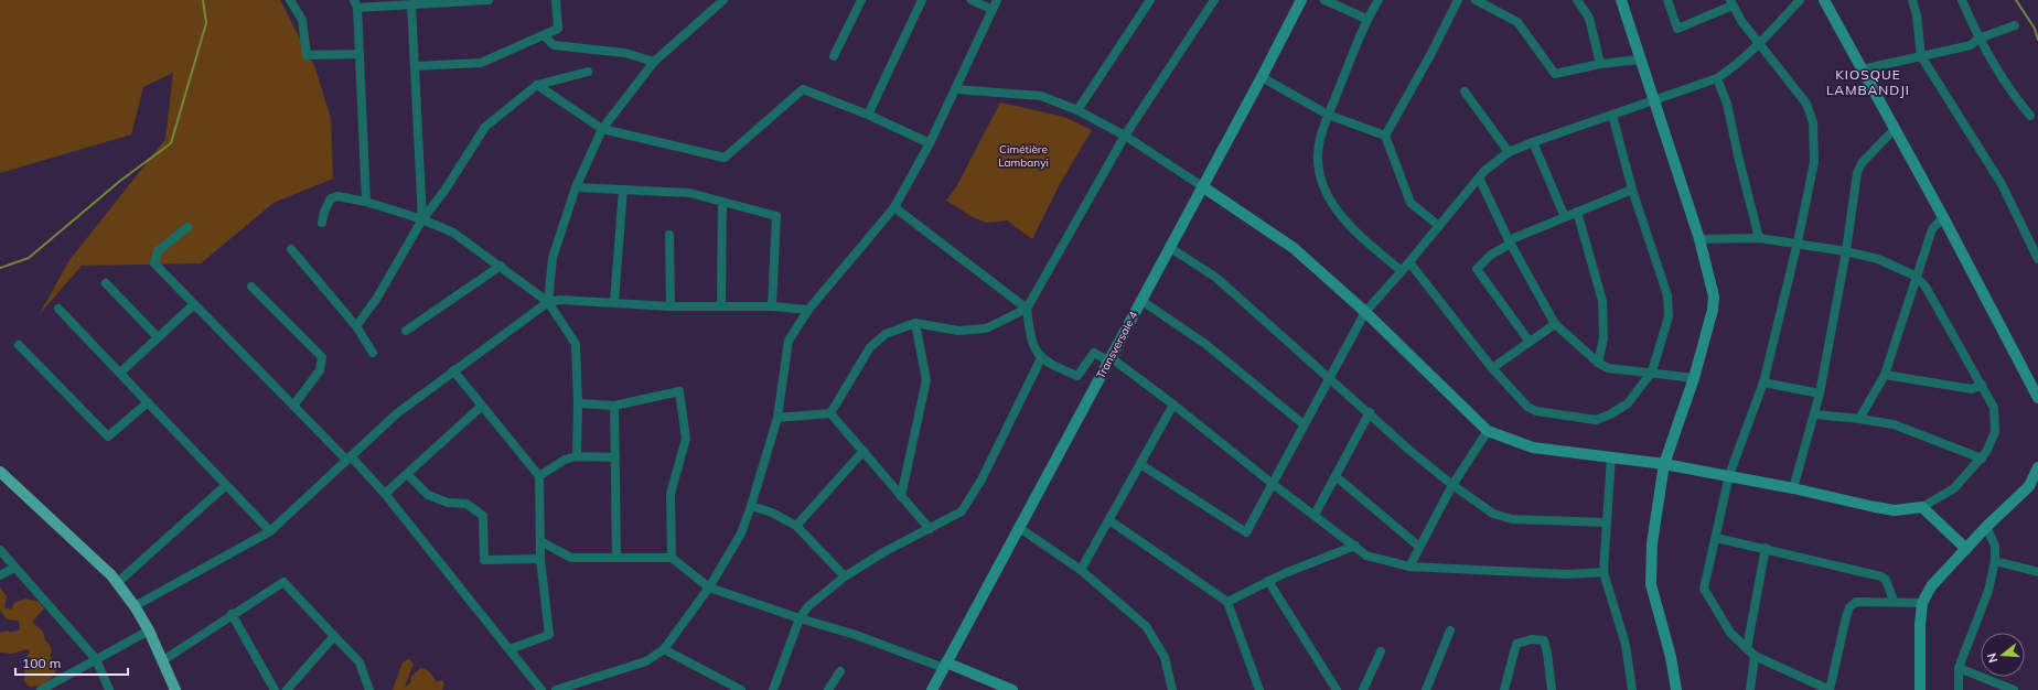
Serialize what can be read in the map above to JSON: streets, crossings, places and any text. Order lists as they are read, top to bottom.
{
  "streets": {
    "street": ["Transversale 4"]
  },
  "districts": ["KIOSQUE LAMBANDJI"],
  "parks": ["Cimétière Lambanyi"],
  "scale_bar": "100 m",
  "north": "left"
}
